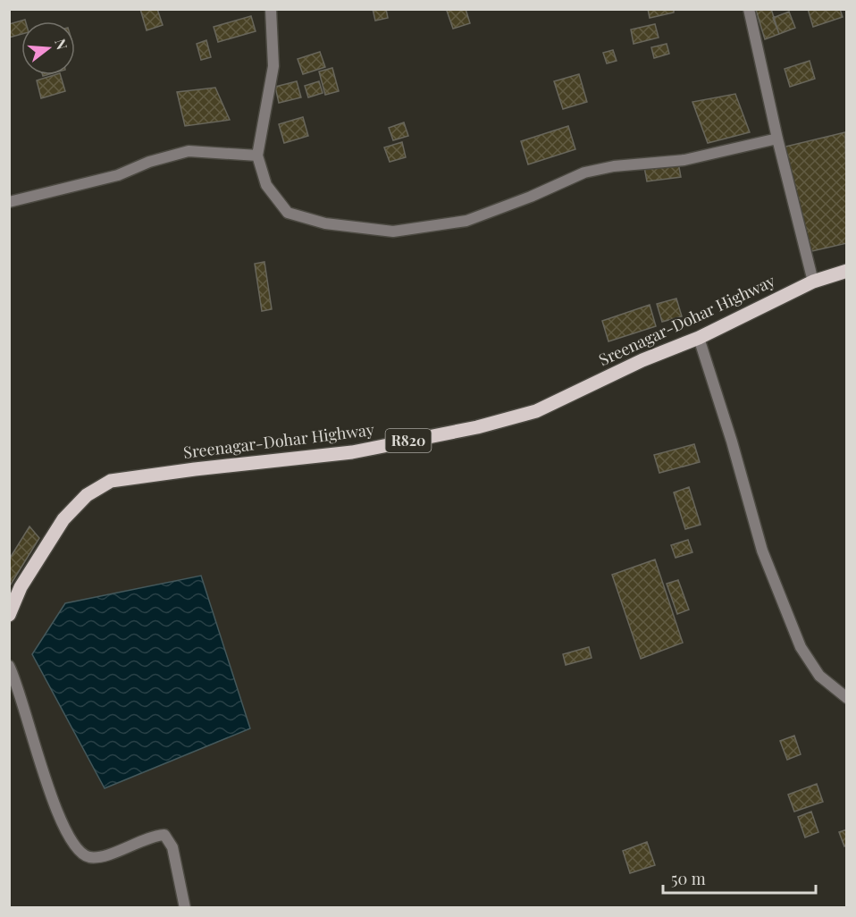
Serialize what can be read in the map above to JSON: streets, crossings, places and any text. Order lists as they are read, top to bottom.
{
  "streets": {
    "main road": ["Sreenagar-Dohar Highway", "R820"]
  },
  "scale_bar": "50 m",
  "north": "right"
}
